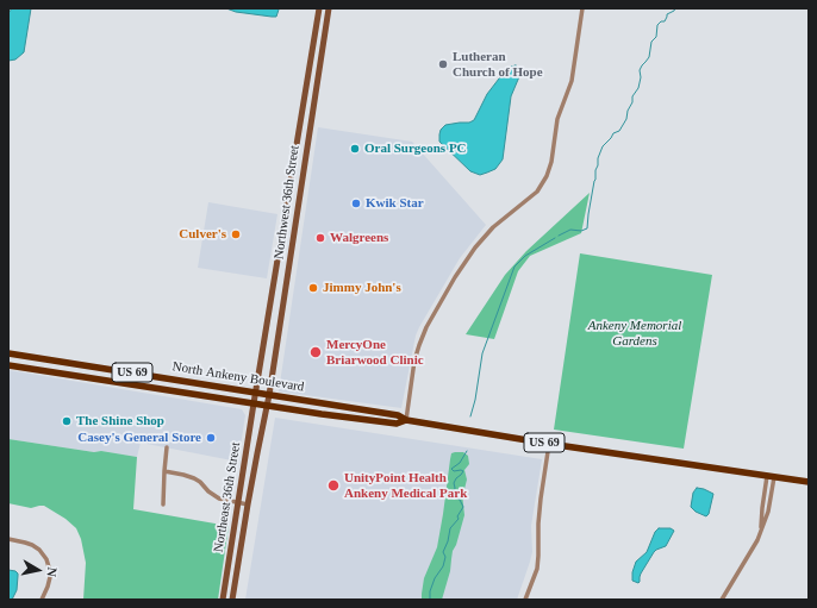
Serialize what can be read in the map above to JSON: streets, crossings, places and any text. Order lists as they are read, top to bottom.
{
  "streets": {
    "main road": [
      "Northwest 36th Street",
      "US 69",
      "North Ankeny Boulevard",
      "Northeast 36th Street"
    ]
  },
  "crossings": [
    ["Northwest 36th Street", "North Ankeny Boulevard"],
    ["Northwest 36th Street", "Northeast 36th Street"],
    ["US 69", "North Ankeny Boulevard"],
    ["North Ankeny Boulevard", "Northeast 36th Street"]
  ],
  "parks": ["Ankeny Memorial Gardens"],
  "places": [
    "Lutheran Church of Hope",
    "Oral Surgeons PC",
    "Kwik Star",
    "Culver's",
    "Walgreens",
    "Jimmy John's",
    "MercyOne Briarwood Clinic",
    "The Shine Shop",
    "Casey's General Store",
    "UnityPoint Health Ankeny Medical Park"
  ],
  "north": "right"
}
